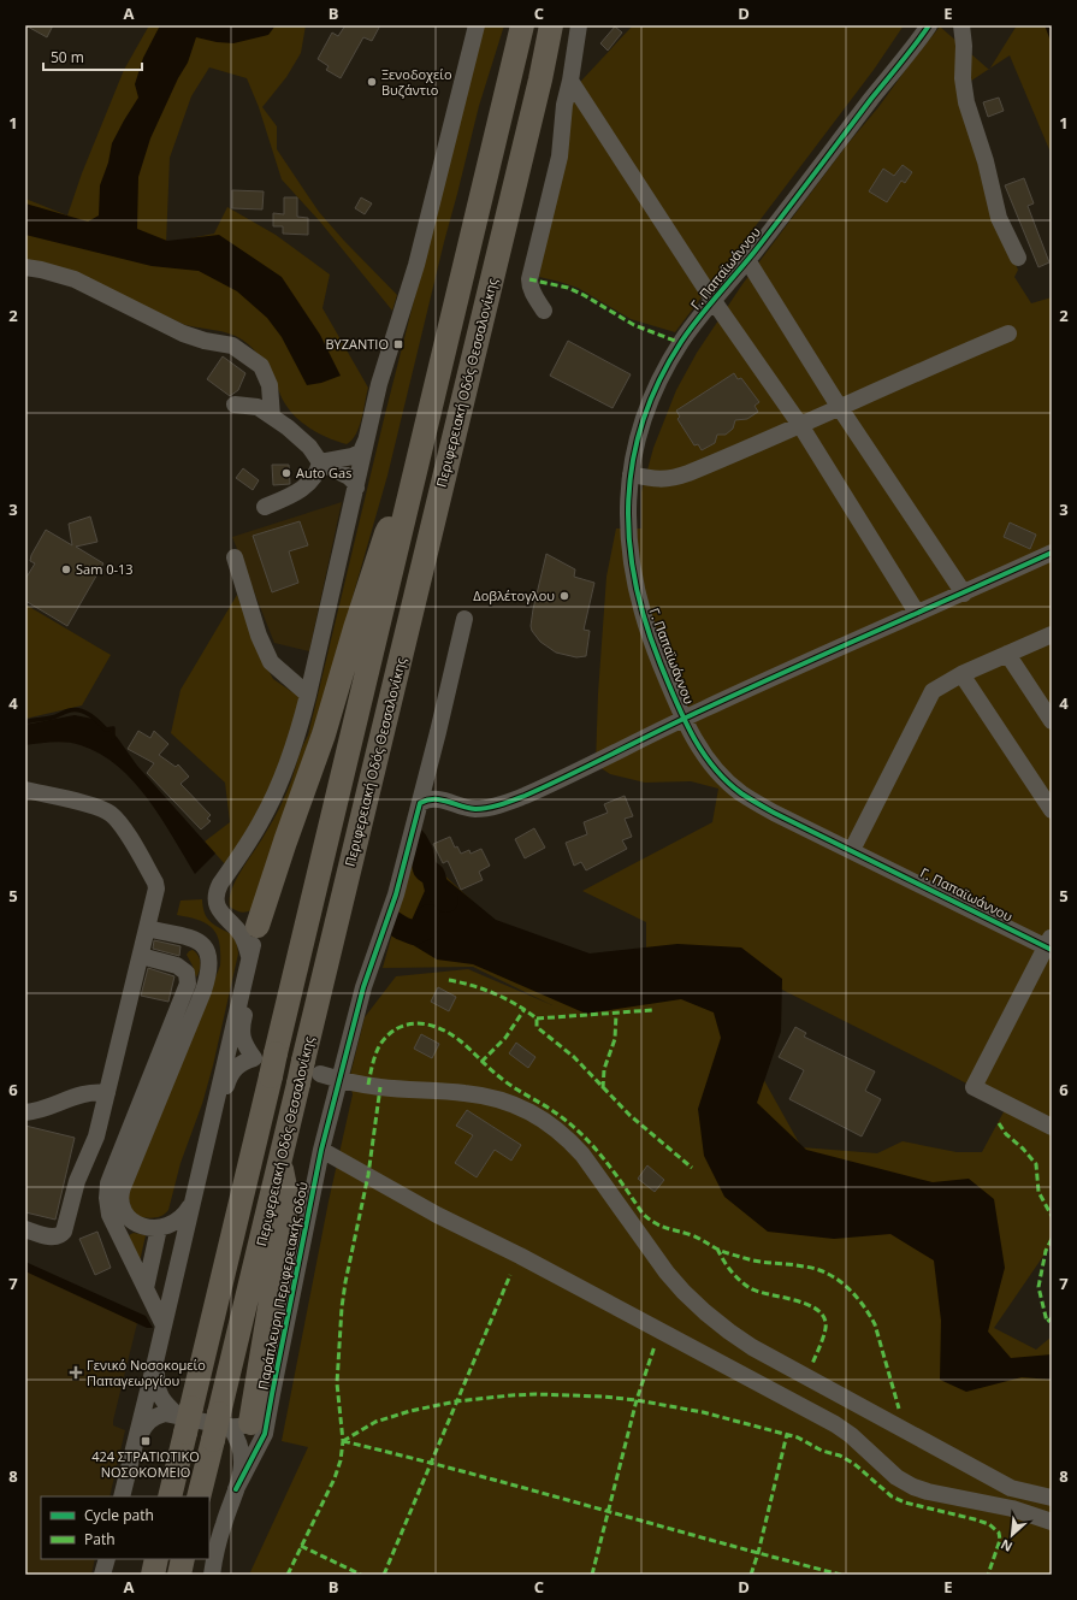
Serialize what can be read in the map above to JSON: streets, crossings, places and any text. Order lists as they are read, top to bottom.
{
  "streets": {
    "highway": ["Περιφερειακή Οδός Θεσσαλονίκης"],
    "street": ["Γ. Παπαϊωάννου", "Παράπλευρη Περιφερειακής οδού"]
  },
  "places": {
    "other": [
      "Ξενοδοχείο Βυζάντιο",
      "Auto Gas",
      "Sam 0-13",
      "Δοβλέτογλου"
    ],
    "transit": ["ΒΥΖΑΝΤΙΟ", "424 ΣΤΡΑΤΙΩΤΙΚΟ ΝΟΣΟΚΟΜΕΙΟ"],
    "health": ["Γενικό Νοσοκομείο Παπαγεωργίου"]
  },
  "legend": ["Cycle path", "Path"],
  "scale_bar": "50 m",
  "north": "bottom left",
  "grid": {
    "columns": [
      "A",
      "B",
      "C",
      "D",
      "E"
    ],
    "rows": [
      "1",
      "2",
      "3",
      "4",
      "5",
      "6",
      "7",
      "8"
    ]
  }
}
